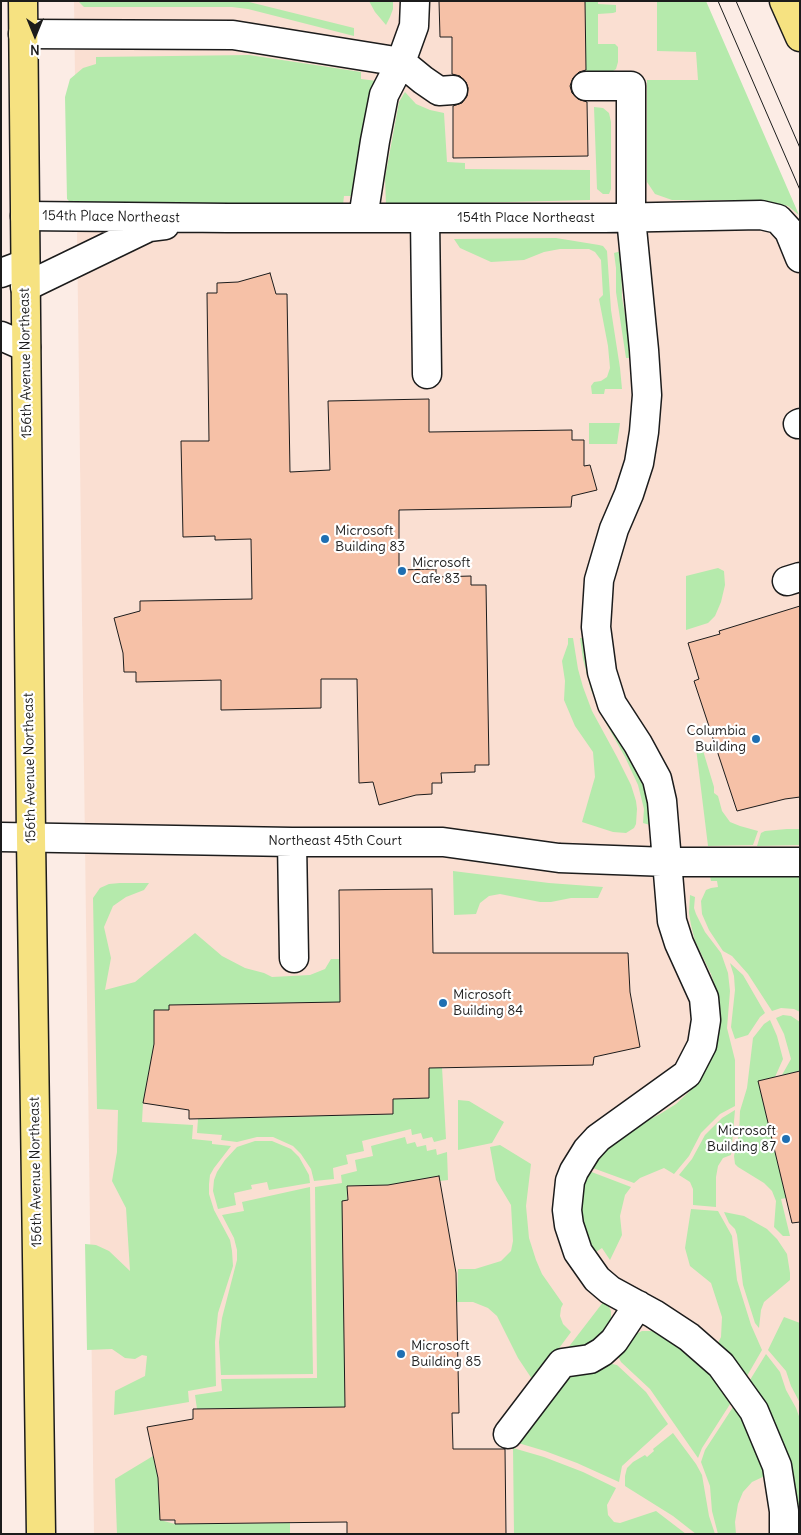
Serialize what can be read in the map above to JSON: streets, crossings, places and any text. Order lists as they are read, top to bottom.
{
  "streets": {
    "main road": ["156th Avenue Northeast"],
    "street": ["154th Place Northeast", "Northeast 45th Court"]
  },
  "crossings": [
    ["154th Place Northeast", "156th Avenue Northeast"],
    ["156th Avenue Northeast", "Northeast 45th Court"]
  ],
  "places": [
    "Microsoft Building 83",
    "Microsoft Cafe 83",
    "Columbia Building",
    "Microsoft Building 84",
    "Microsoft Building 87",
    "Microsoft Building 85"
  ],
  "north": "bottom"
}
